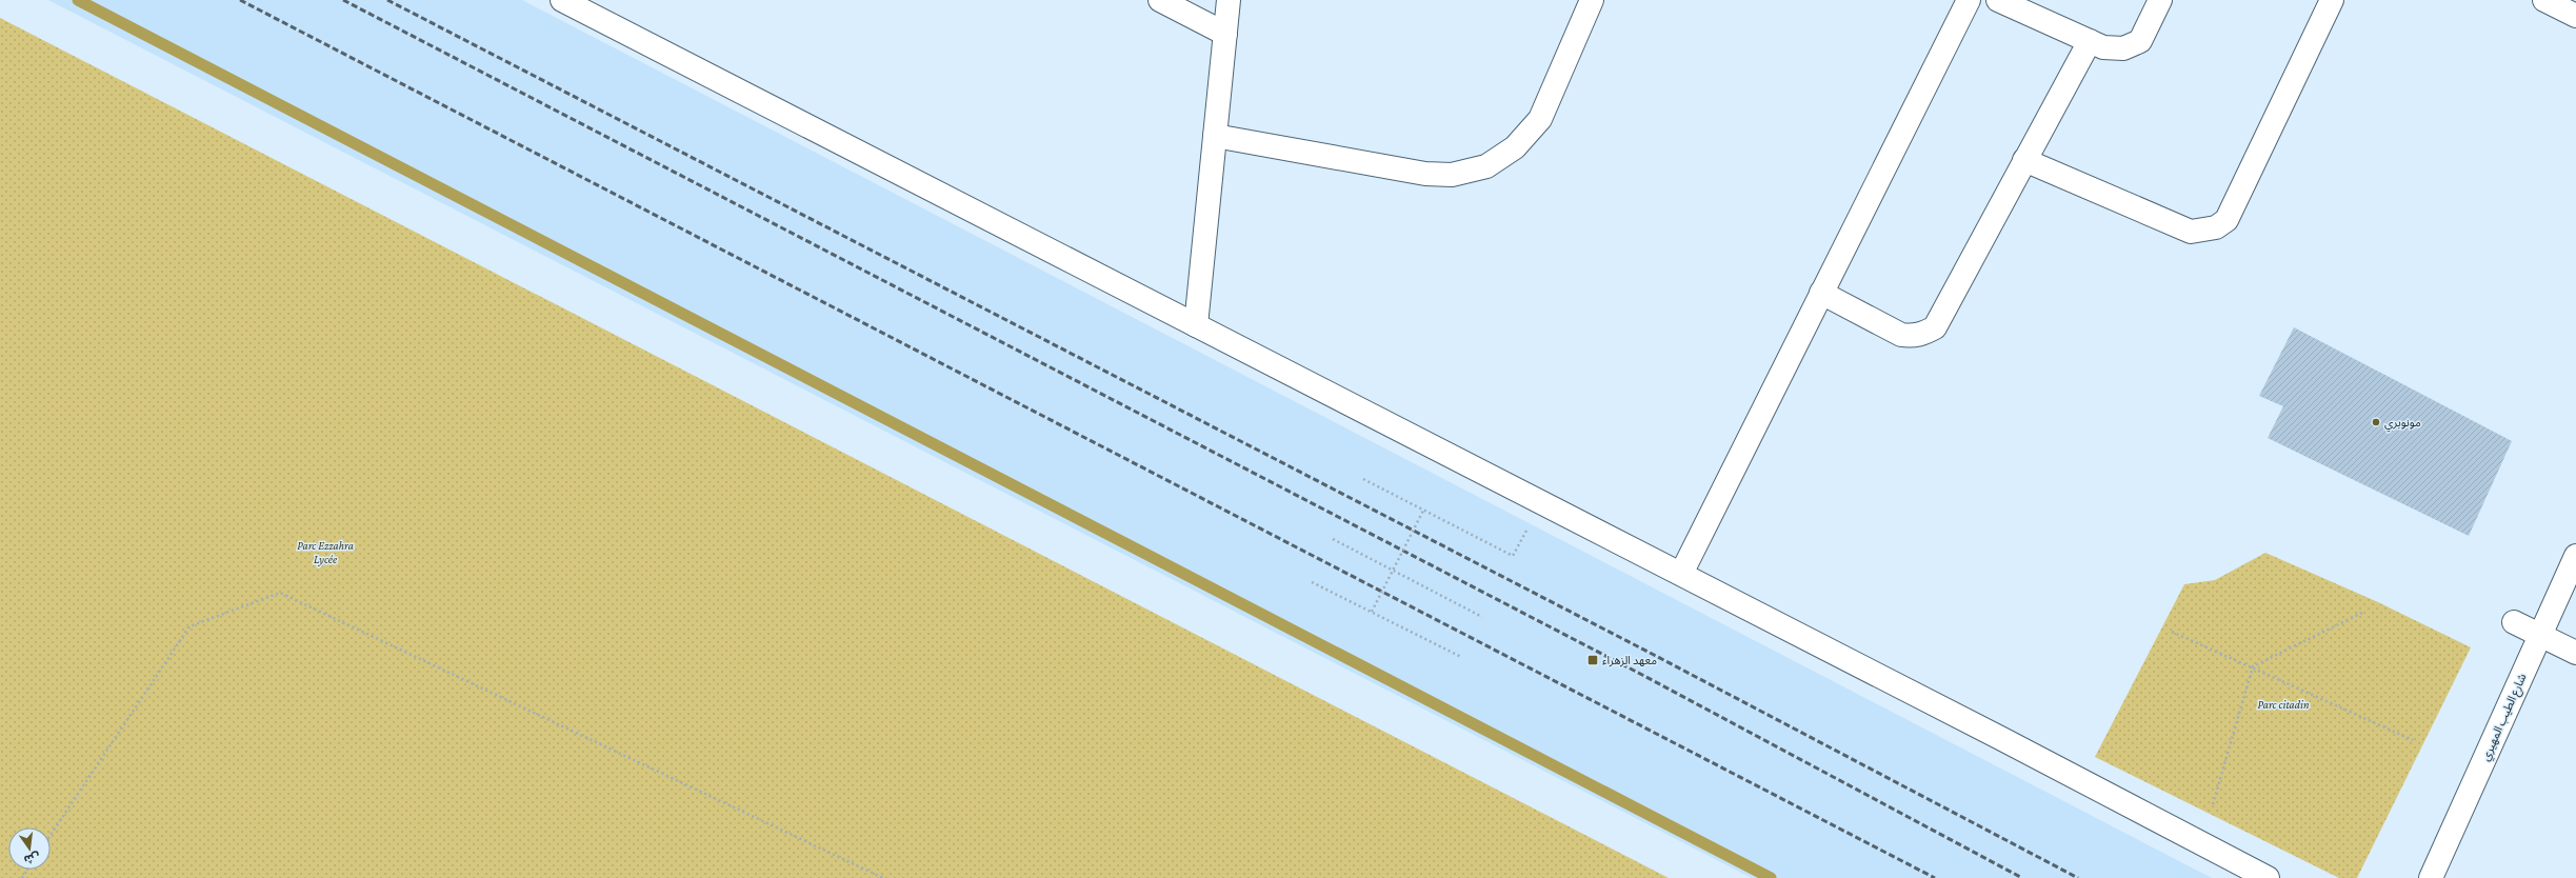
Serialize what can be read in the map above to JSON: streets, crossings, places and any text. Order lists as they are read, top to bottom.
{
  "streets": {
    "street": ["شارع الطيب المهيري"]
  },
  "parks": ["Parc Ezzahra Lycée", "Parc citadin"],
  "places": {
    "other": ["مونوبري"],
    "transit": ["معهد الزهراء"]
  },
  "north": "bottom"
}
